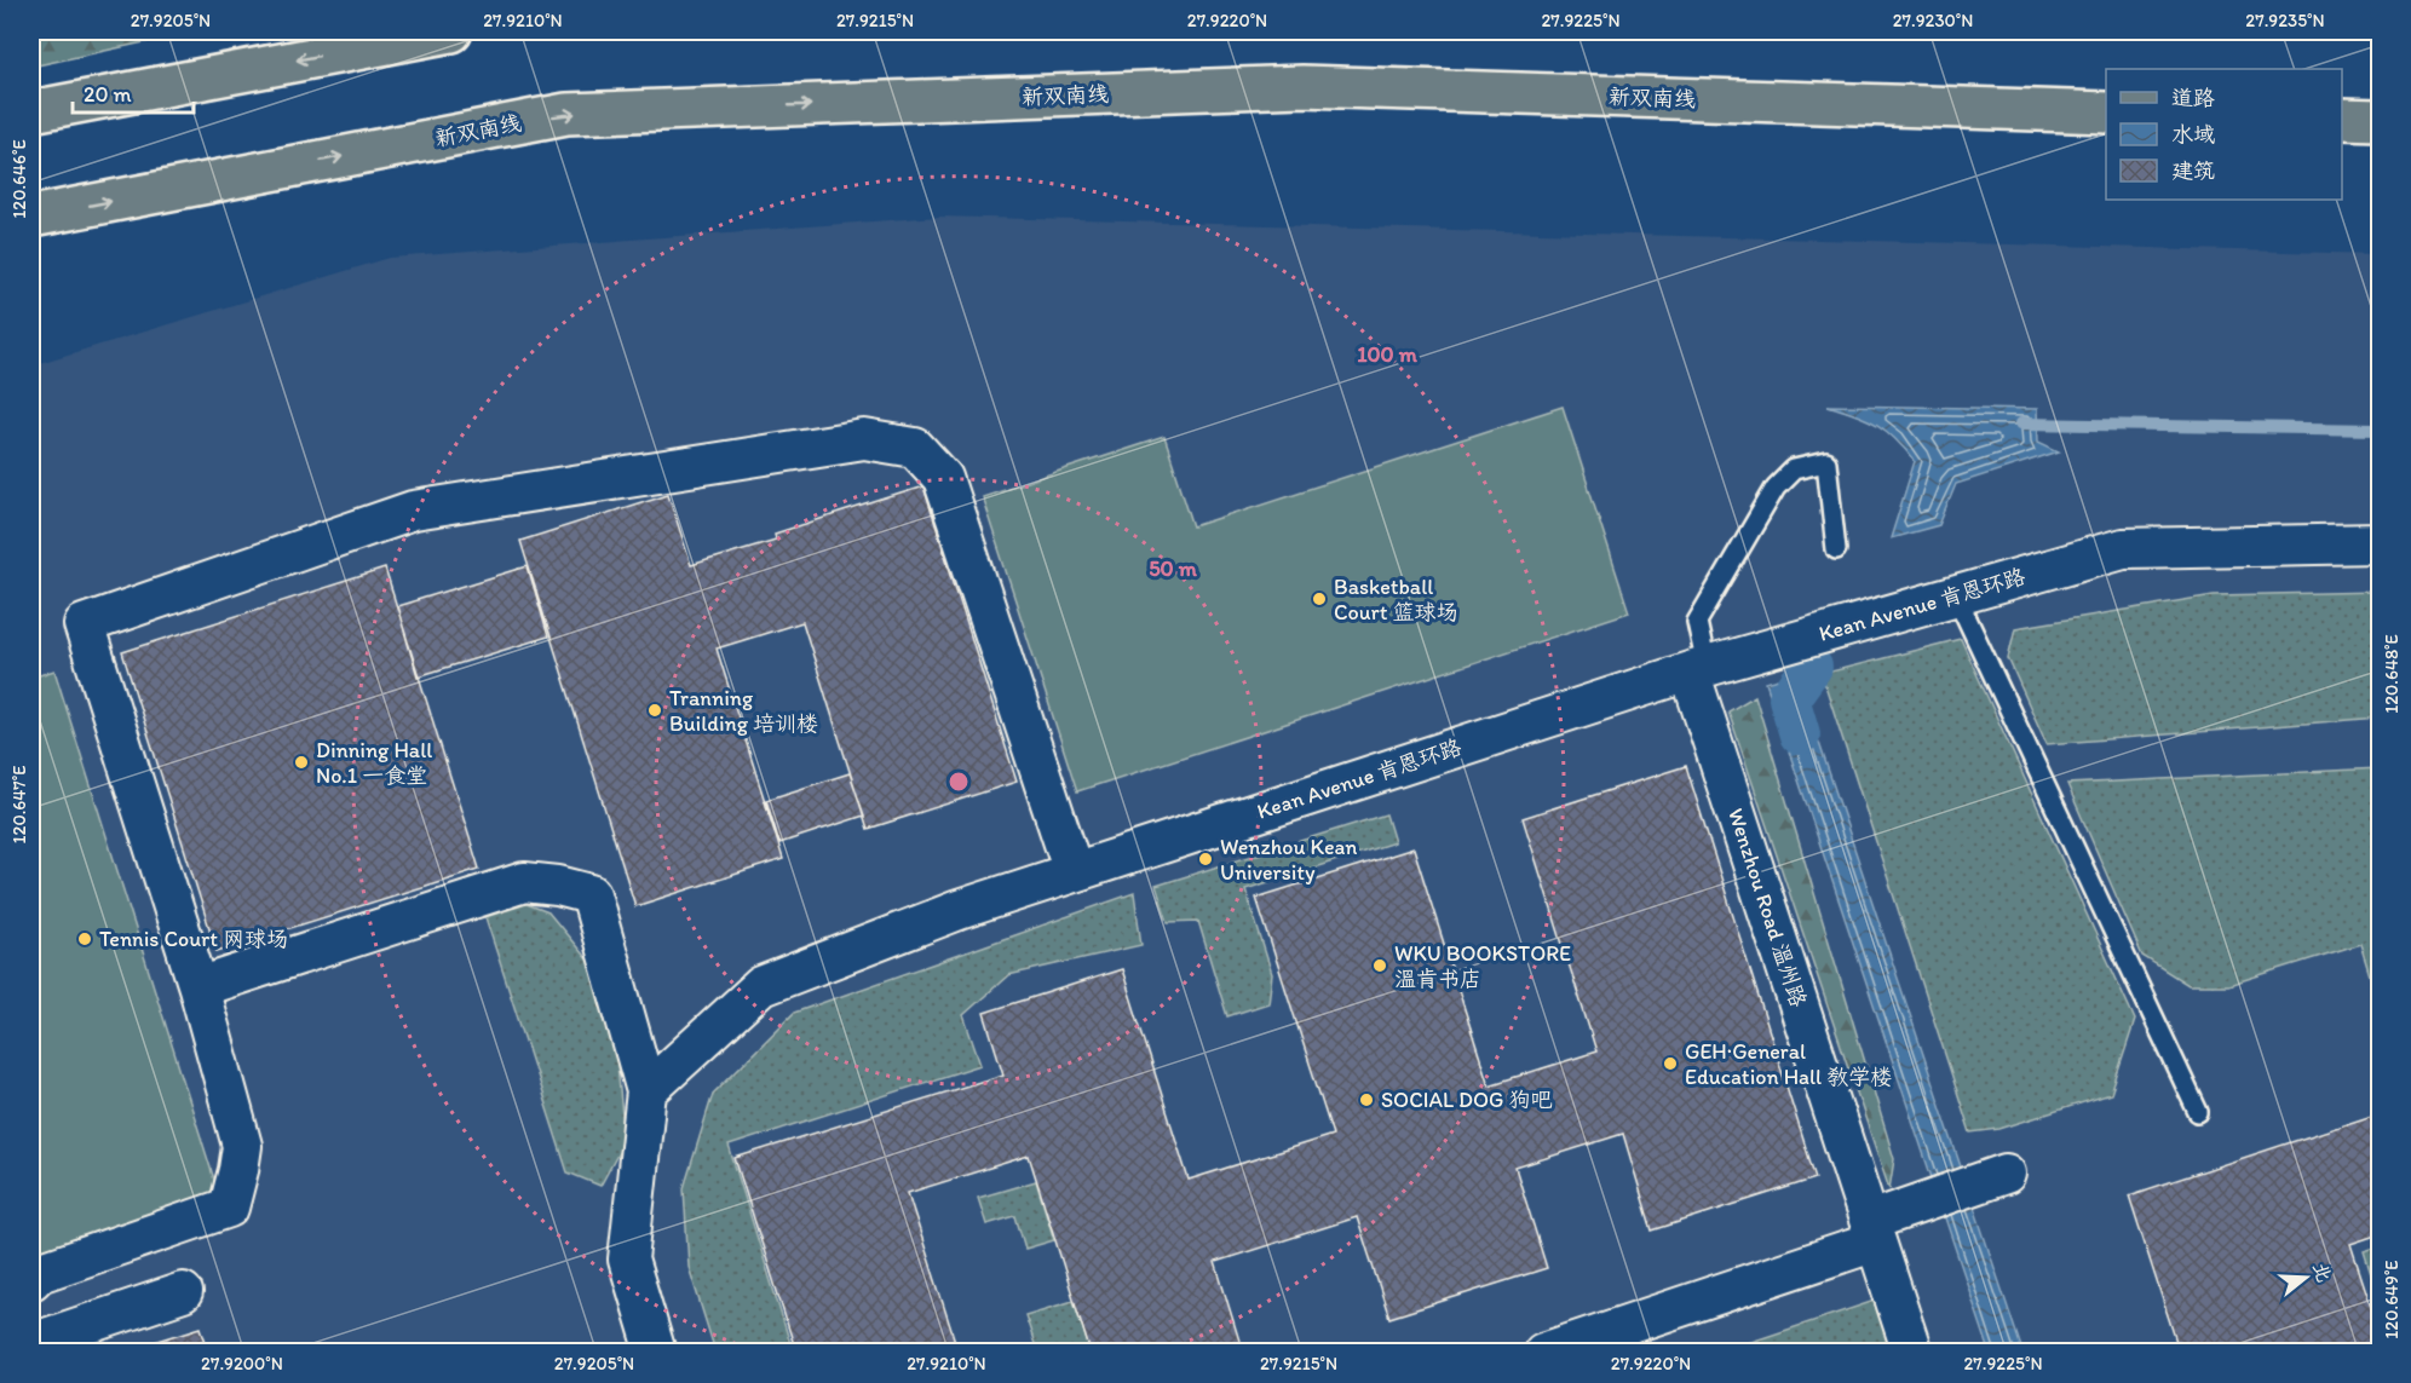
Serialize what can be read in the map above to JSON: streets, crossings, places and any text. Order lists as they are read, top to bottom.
{
  "streets": {
    "main road": ["新双南线"],
    "street": ["Kean Avenue 肯恩环路", "Wenzhou Road 温州路"]
  },
  "crossings": [
    ["Kean Avenue 肯恩环路", "Wenzhou Road 温州路"]
  ],
  "one_way": ["新双南线"],
  "places": [
    "Basketball Court 篮球场",
    "Tranning Building 培训楼",
    "Dinning Hall No.1 一食堂",
    "Wenzhou Kean University",
    "Tennis Court 网球场",
    "WKU BOOKSTORE 温肯书店",
    "GEH·General Education Hall 教学楼",
    "SOCIAL DOG 狗吧"
  ],
  "legend": ["道路", "水域", "建筑"],
  "scale_bar": "20 m",
  "north": "right",
  "coordinates": [
    "27.9205°N",
    "27.9210°N",
    "27.9215°N",
    "27.9220°N",
    "27.9225°N",
    "27.9230°N",
    "27.9235°N",
    "120.646°E",
    "120.648°E",
    "120.647°E",
    "120.649°E",
    "27.9200°N"
  ],
  "rings": ["100 m", "50 m"]
}
